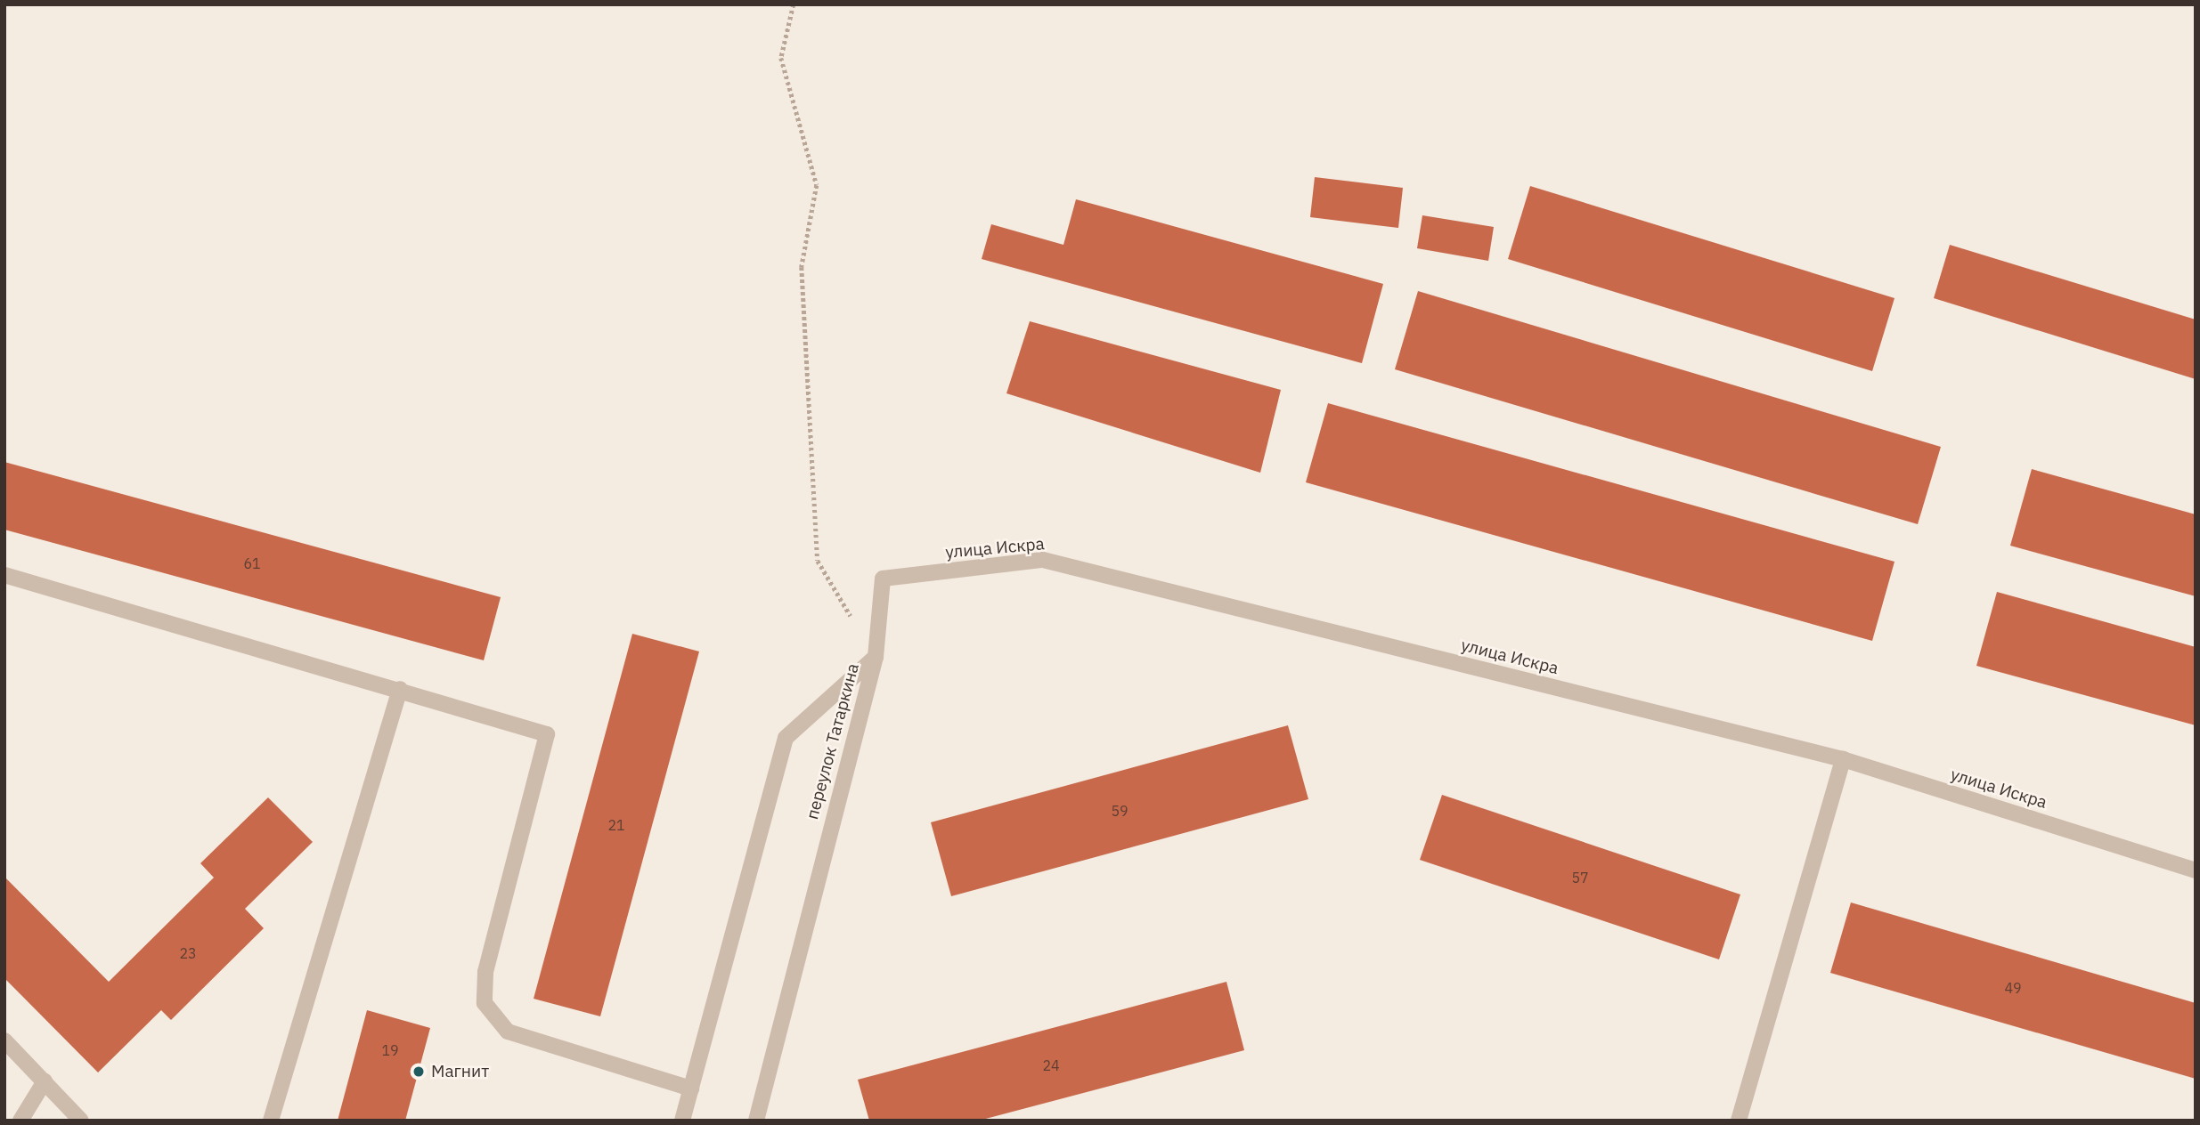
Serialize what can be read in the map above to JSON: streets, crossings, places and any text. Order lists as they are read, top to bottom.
{
  "streets": {
    "street": ["улица Искра", "переулок Татаркина"]
  },
  "crossings": [
    ["улица Искра", "переулок Татаркина"]
  ],
  "places": ["Магнит"],
  "house_numbers": [
    "61",
    "59",
    "21",
    "57",
    "23",
    "49",
    "19",
    "24"
  ]
}
